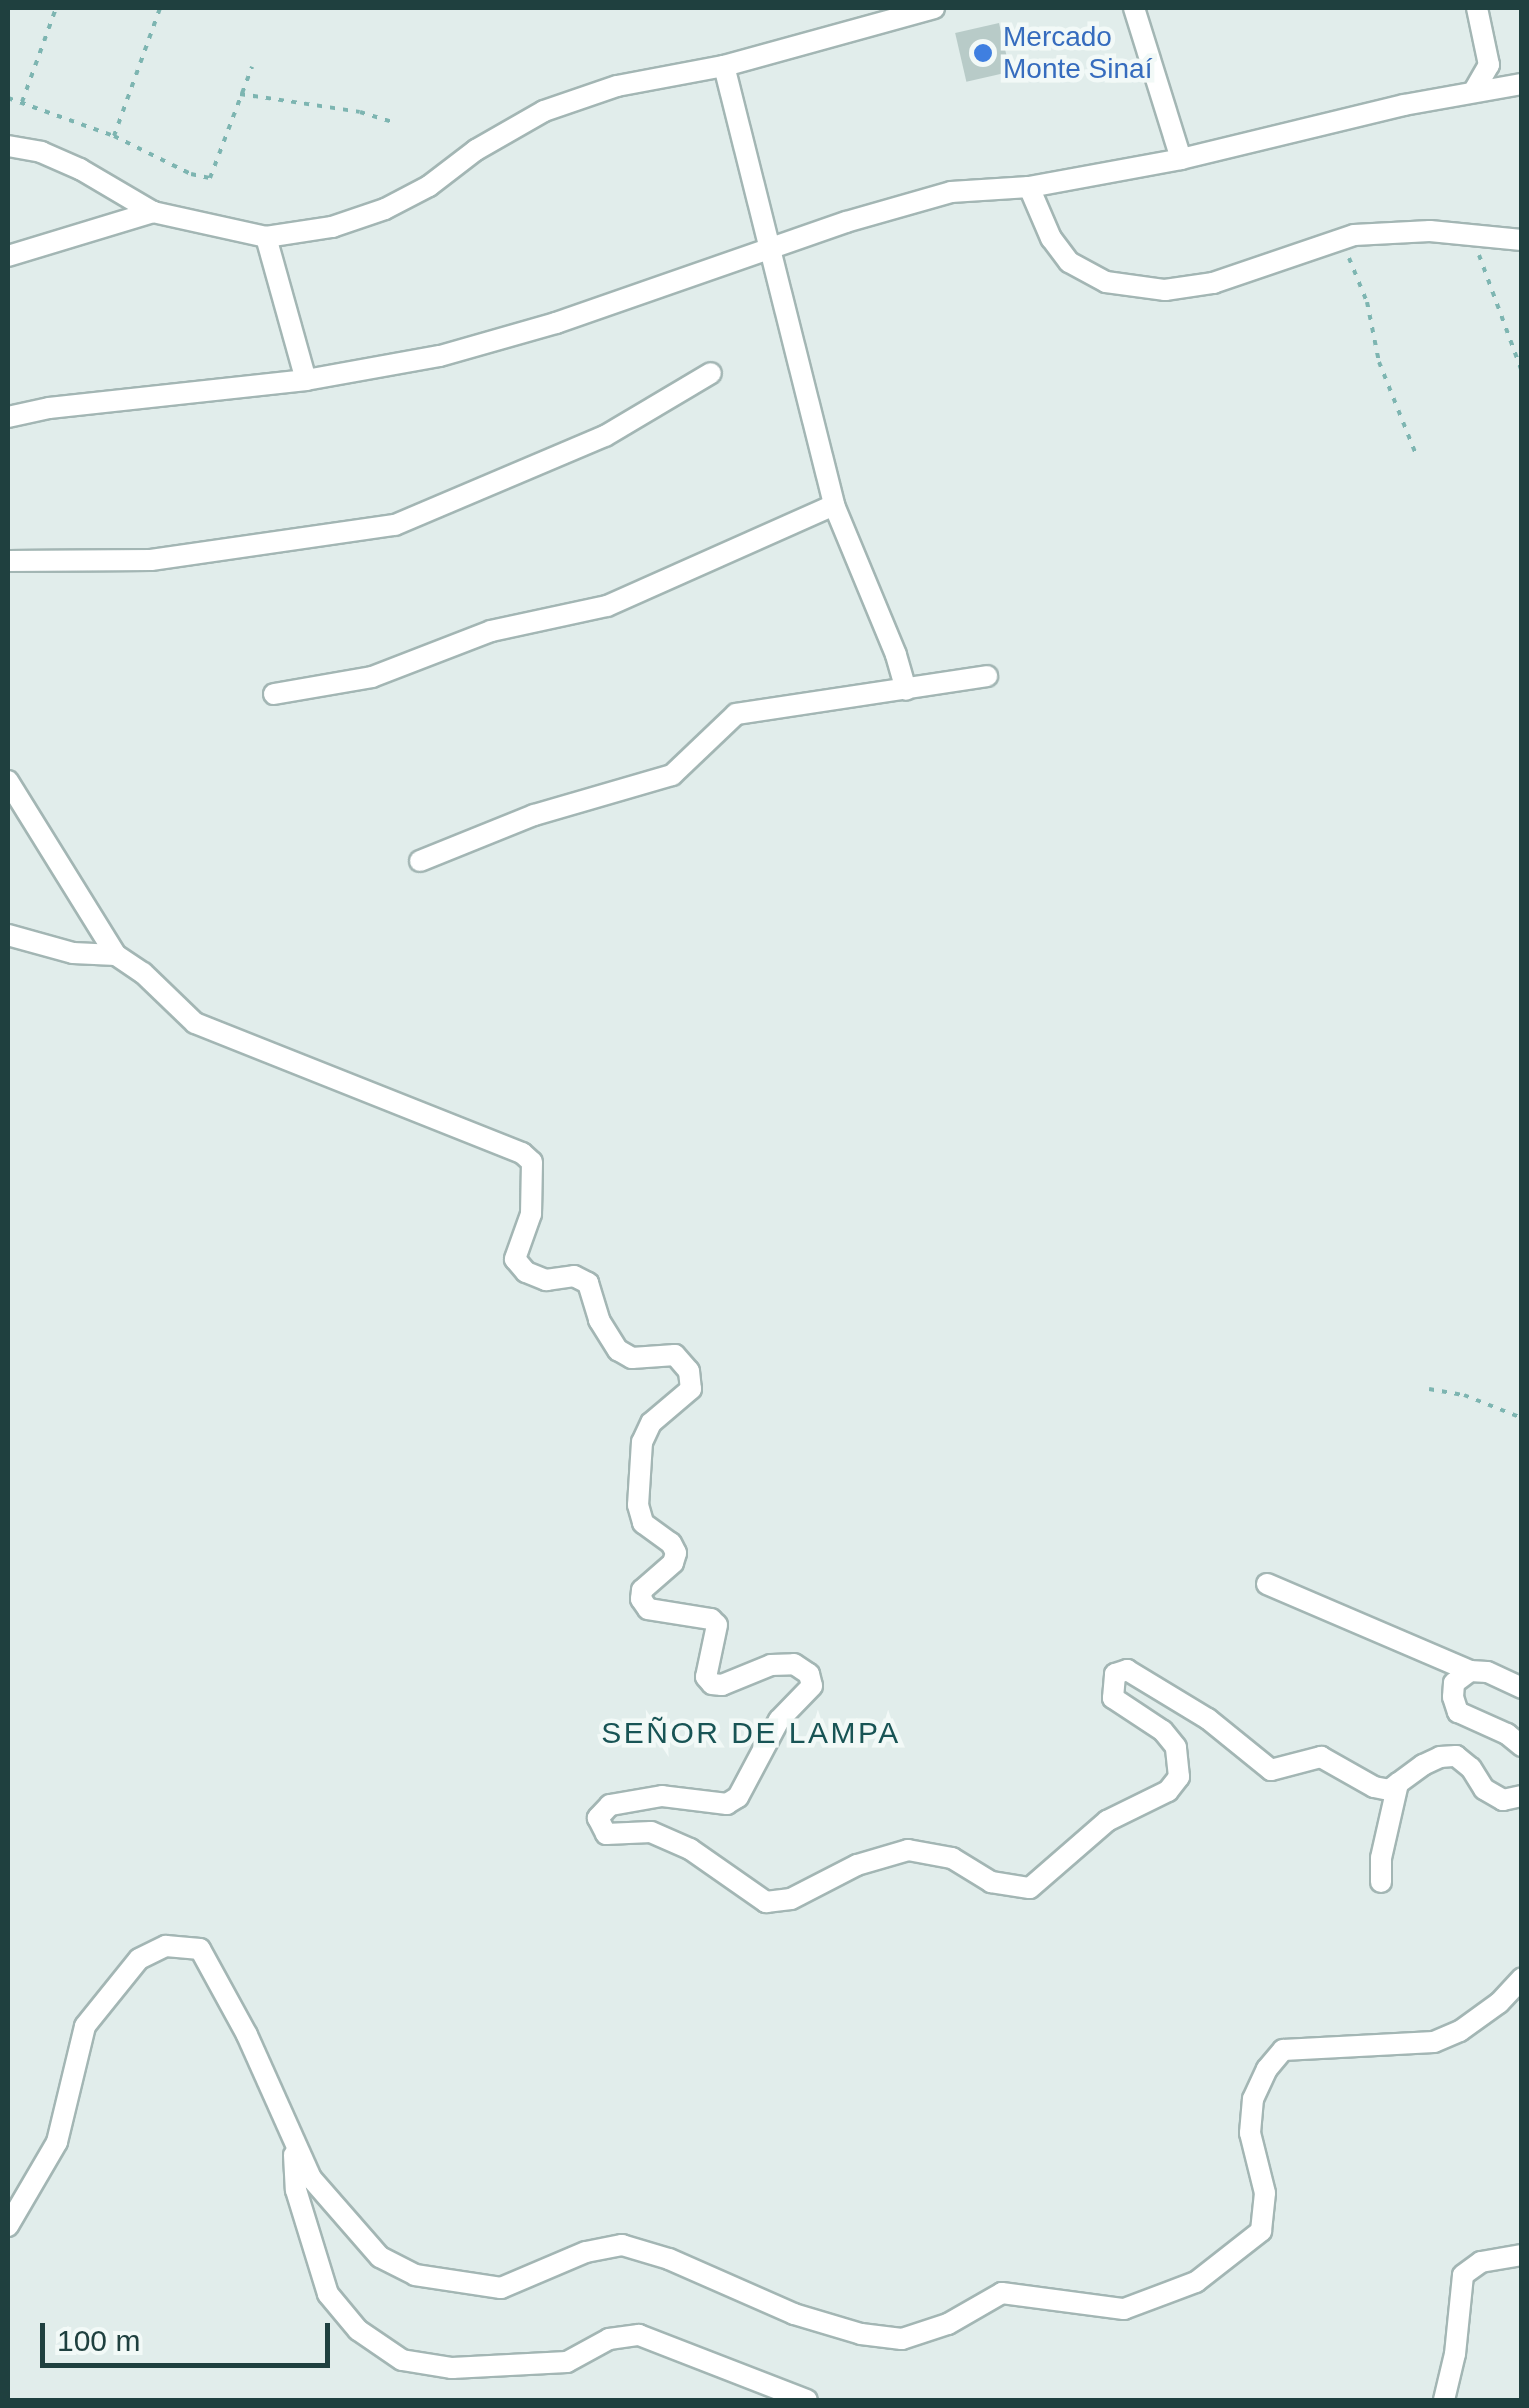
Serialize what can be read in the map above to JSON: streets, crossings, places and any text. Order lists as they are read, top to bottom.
{
  "districts": ["SEÑOR DE LAMPA"],
  "places": ["Mercado Monte Sinaí"],
  "scale_bar": "100 m"
}
